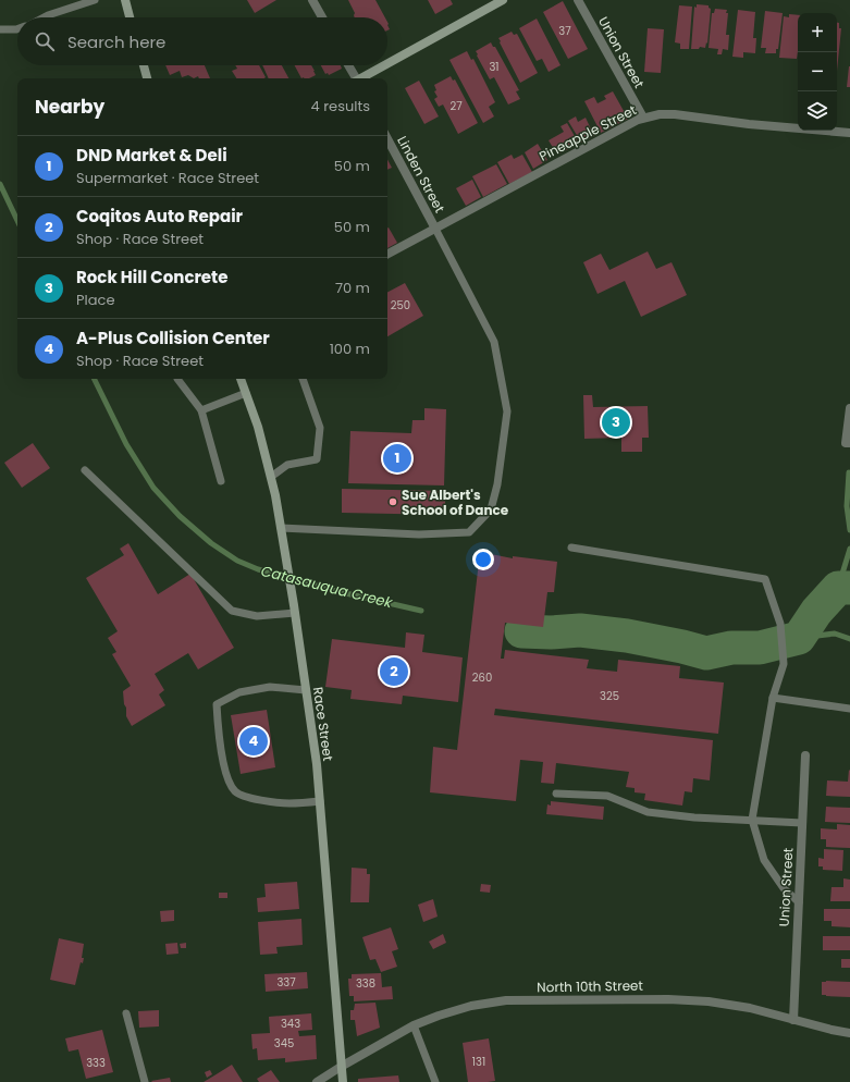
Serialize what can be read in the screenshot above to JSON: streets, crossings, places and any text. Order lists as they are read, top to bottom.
{
  "streets": {
    "main road": ["Race Street"],
    "street": [
      "Union Street",
      "Pineapple Street",
      "Linden Street",
      "North 10th Street"
    ]
  },
  "crossings": [
    ["Union Street", "Pineapple Street"],
    ["Union Street", "North 10th Street"],
    ["Pineapple Street", "Linden Street"],
    ["Race Street", "North 10th Street"]
  ],
  "water": ["Catasauqua Creek"],
  "places": ["Sue Albert's School of Dance"],
  "house_numbers": [
    "37",
    "31",
    "27",
    "250",
    "260",
    "325",
    "337",
    "338",
    "343",
    "345",
    "131",
    "333"
  ],
  "page": {
    "map_buttons": ["+", "−"],
    "search": "Search here",
    "heading": ["Nearby", "4 results"],
    "list": [
      {
        "mark": "1",
        "name": "DND Market & Deli",
        "note": "Supermarket · Race Street",
        "value": "50 m"
      },
      {
        "mark": "2",
        "name": "Coqitos Auto Repair",
        "note": "Shop · Race Street",
        "value": "50 m"
      },
      {
        "mark": "3",
        "name": "Rock Hill Concrete",
        "note": "Place",
        "value": "70 m"
      },
      {
        "mark": "4",
        "name": "A-Plus Collision Center",
        "note": "Shop · Race Street",
        "value": "100 m"
      }
    ],
    "pins": [
      "3",
      "1",
      "2",
      "4"
    ]
  }
}
